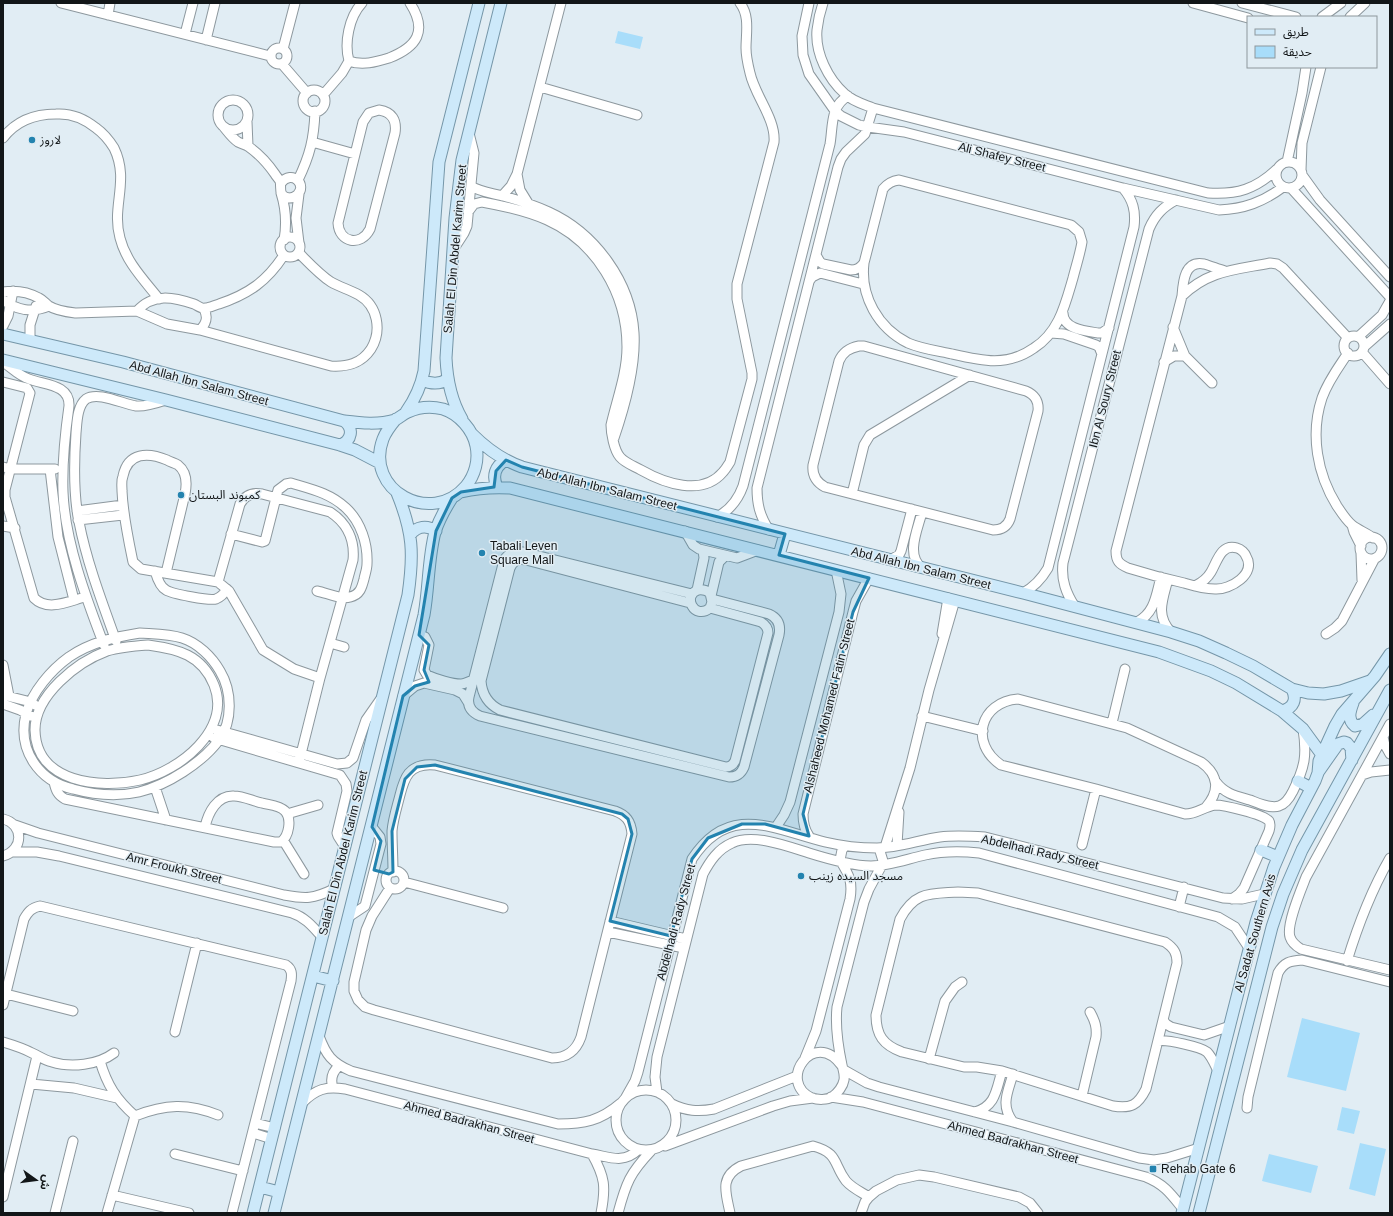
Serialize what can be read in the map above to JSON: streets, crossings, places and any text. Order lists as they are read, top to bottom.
{
  "streets": {
    "main road": ["Salah El Din Abdel Karim Street", "Abd Allah Ibn Salam Street", "Al Sadat Southern Axis"],
    "street": [
      "Ali Shafey Street",
      "Ibn Al Soury Street",
      "Alshaheed Mohamed Fatin Street",
      "Abdelhadi Rady Street",
      "Amr Froukh Street",
      "Ahmed Badrakhan Street"
    ]
  },
  "crossings": [
    ["Ali Shafey Street", "Ibn Al Soury Street"],
    ["Salah El Din Abdel Karim Street", "Abd Allah Ibn Salam Street"],
    ["Salah El Din Abdel Karim Street", "Amr Froukh Street"],
    ["Salah El Din Abdel Karim Street", "Ahmed Badrakhan Street"],
    ["Abd Allah Ibn Salam Street", "Ibn Al Soury Street"],
    ["Abd Allah Ibn Salam Street", "Alshaheed Mohamed Fatin Street"],
    ["Abd Allah Ibn Salam Street", "Al Sadat Southern Axis"],
    ["Alshaheed Mohamed Fatin Street", "Abdelhadi Rady Street"],
    ["Abdelhadi Rady Street", "Al Sadat Southern Axis"],
    ["Abdelhadi Rady Street", "Ahmed Badrakhan Street"],
    ["Al Sadat Southern Axis", "Ahmed Badrakhan Street"]
  ],
  "places": {
    "other": [
      "لاروز",
      "كمبوند البستان",
      "Tabali Leven Square Mall",
      "مسجد السيده زينب"
    ],
    "transit": ["Rehab Gate 6"]
  },
  "legend": ["طريق", "حديقة"],
  "north": "right"
}
